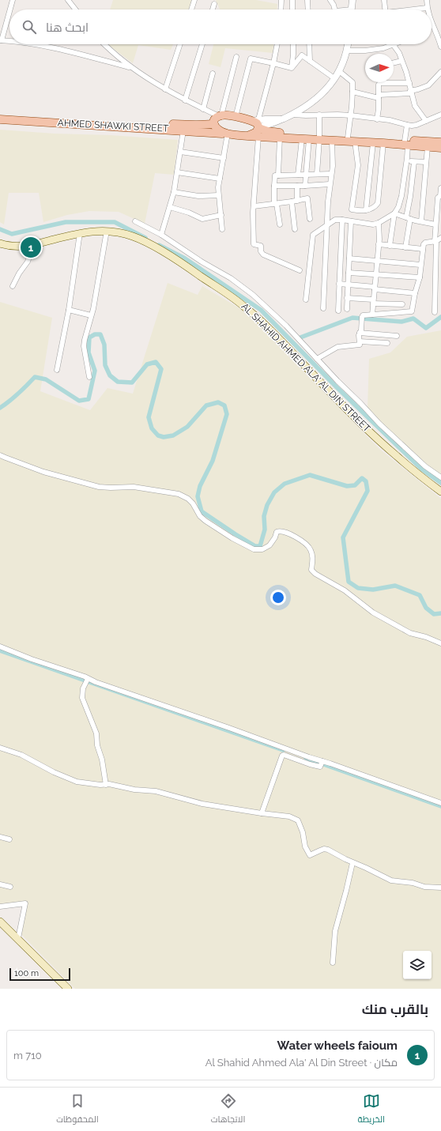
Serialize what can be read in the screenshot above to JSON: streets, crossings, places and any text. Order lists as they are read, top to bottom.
{
  "streets": {
    "main road": ["AHMED SHAWKI STREET", "AL SHAHID AHMED ALA' AL DIN STREET"]
  },
  "scale_bar": "100 m",
  "north": "right",
  "page": {
    "search": "ابحث هنا",
    "pins": "1",
    "scale": "100 m",
    "heading": "بالقرب منك",
    "list": [
      {
        "mark": "1",
        "name": "Water wheels faioum",
        "note": "مكان · Al Shahid Ahmed Ala' Al Din Street",
        "value": "710 m"
      }
    ],
    "nav": ["الخريطة", "الاتجاهات", "المحفوظات"]
  }
}
